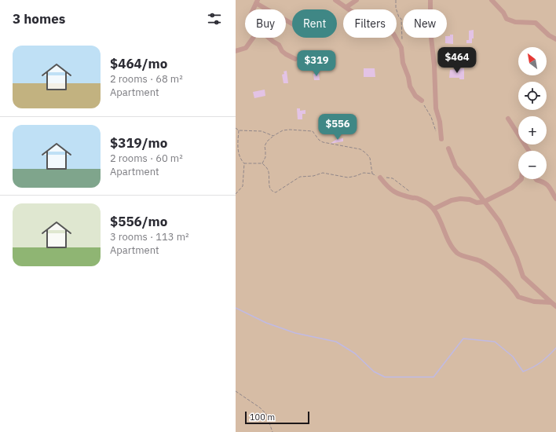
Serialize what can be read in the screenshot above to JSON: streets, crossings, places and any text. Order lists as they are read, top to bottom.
{
  "scale_bar": "100 m",
  "north": "top left",
  "page": {
    "heading": "3 homes",
    "chip": [
      "Buy",
      "Rent",
      "Filters",
      "New"
    ],
    "list": [
      {
        "name": "$464/mo",
        "note": "2 rooms · 68 m² · Apartment"
      },
      {
        "name": "$319/mo",
        "note": "2 rooms · 60 m² · Apartment"
      },
      {
        "name": "$556/mo",
        "note": "3 rooms · 113 m² · Apartment"
      }
    ],
    "map_buttons": ["+", "−"],
    "price": ["$464", "$319", "$556"],
    "scale": "100 m"
  }
}
